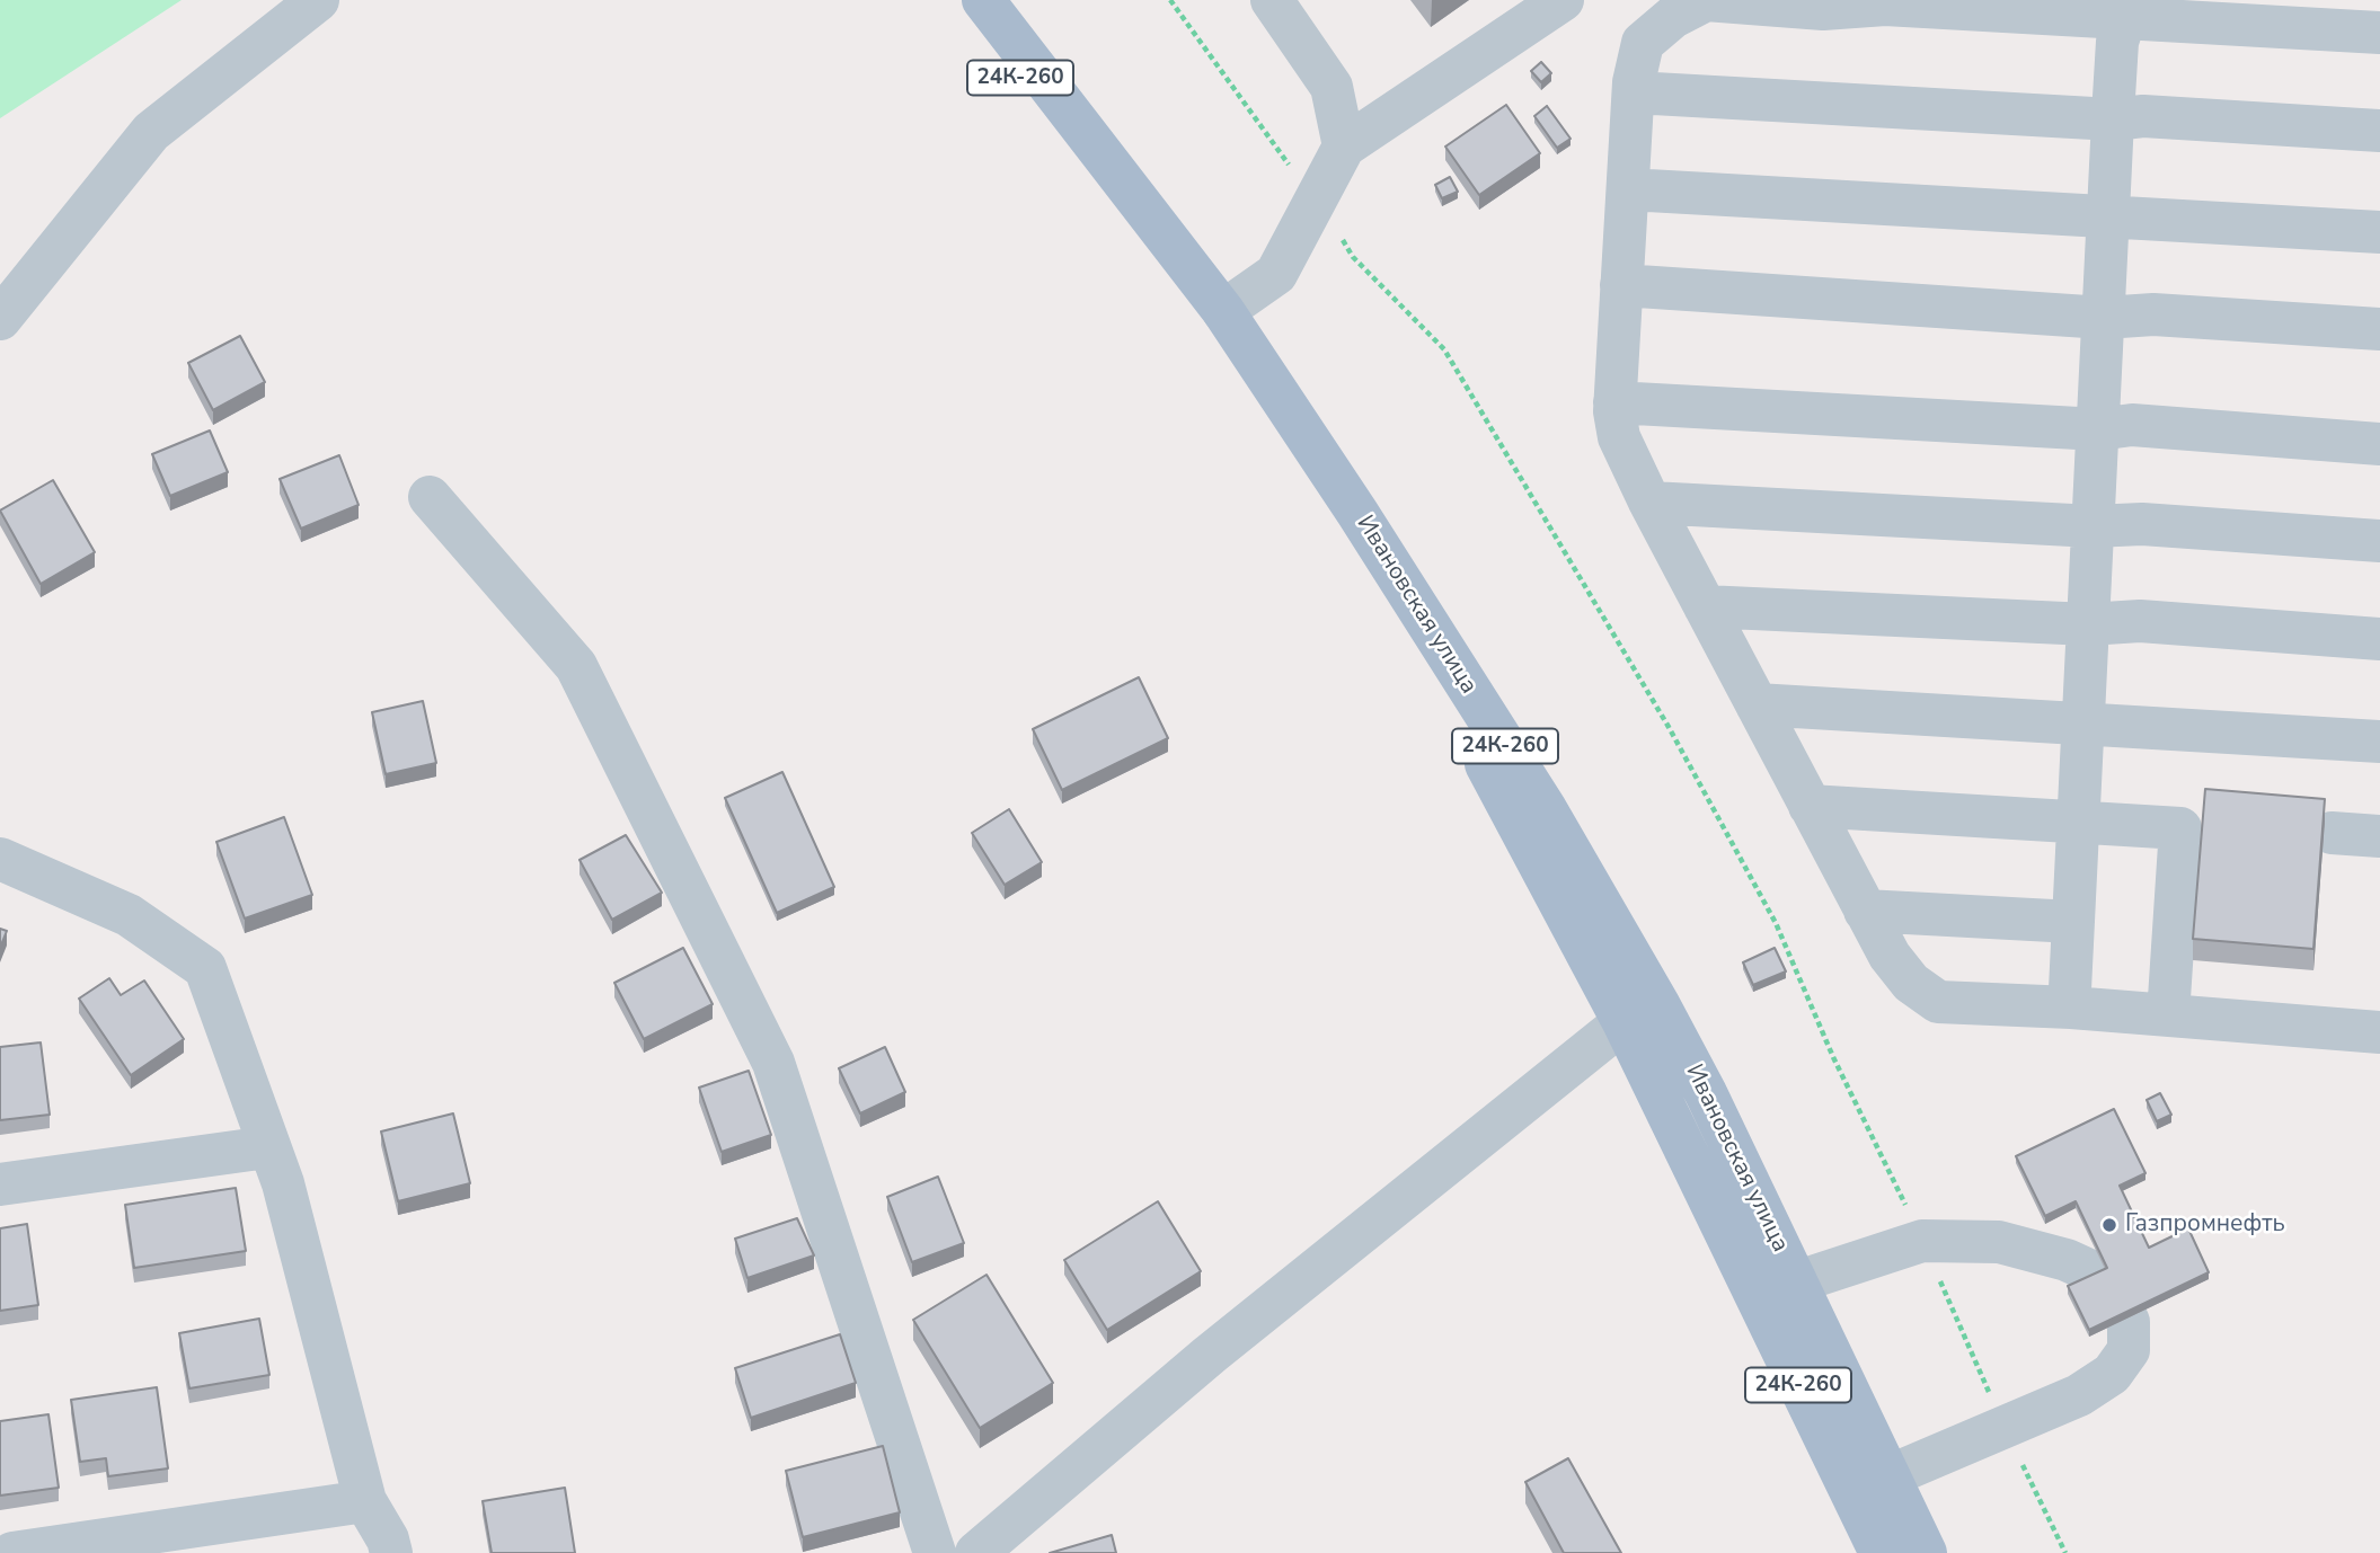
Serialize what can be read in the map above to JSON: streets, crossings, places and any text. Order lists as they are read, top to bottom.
{
  "streets": {
    "main road": ["24К-260", "Ивановская улица"]
  },
  "crossings": [
    ["24К-260", "Ивановская улица"]
  ],
  "places": ["Газпромнефть"]
}
